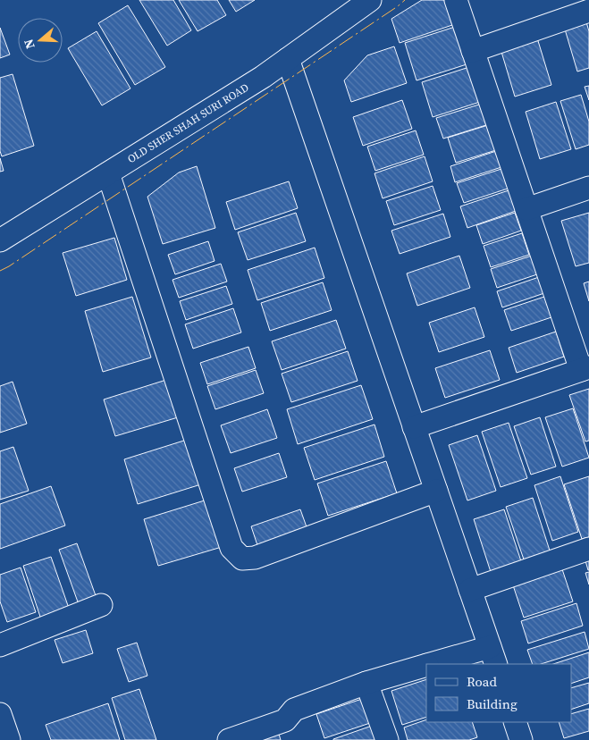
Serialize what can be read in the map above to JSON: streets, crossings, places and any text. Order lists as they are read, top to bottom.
{
  "streets": {
    "street": ["OLD SHER SHAH SURI ROAD"]
  },
  "legend": ["Road", "Building"],
  "north": "left"
}
